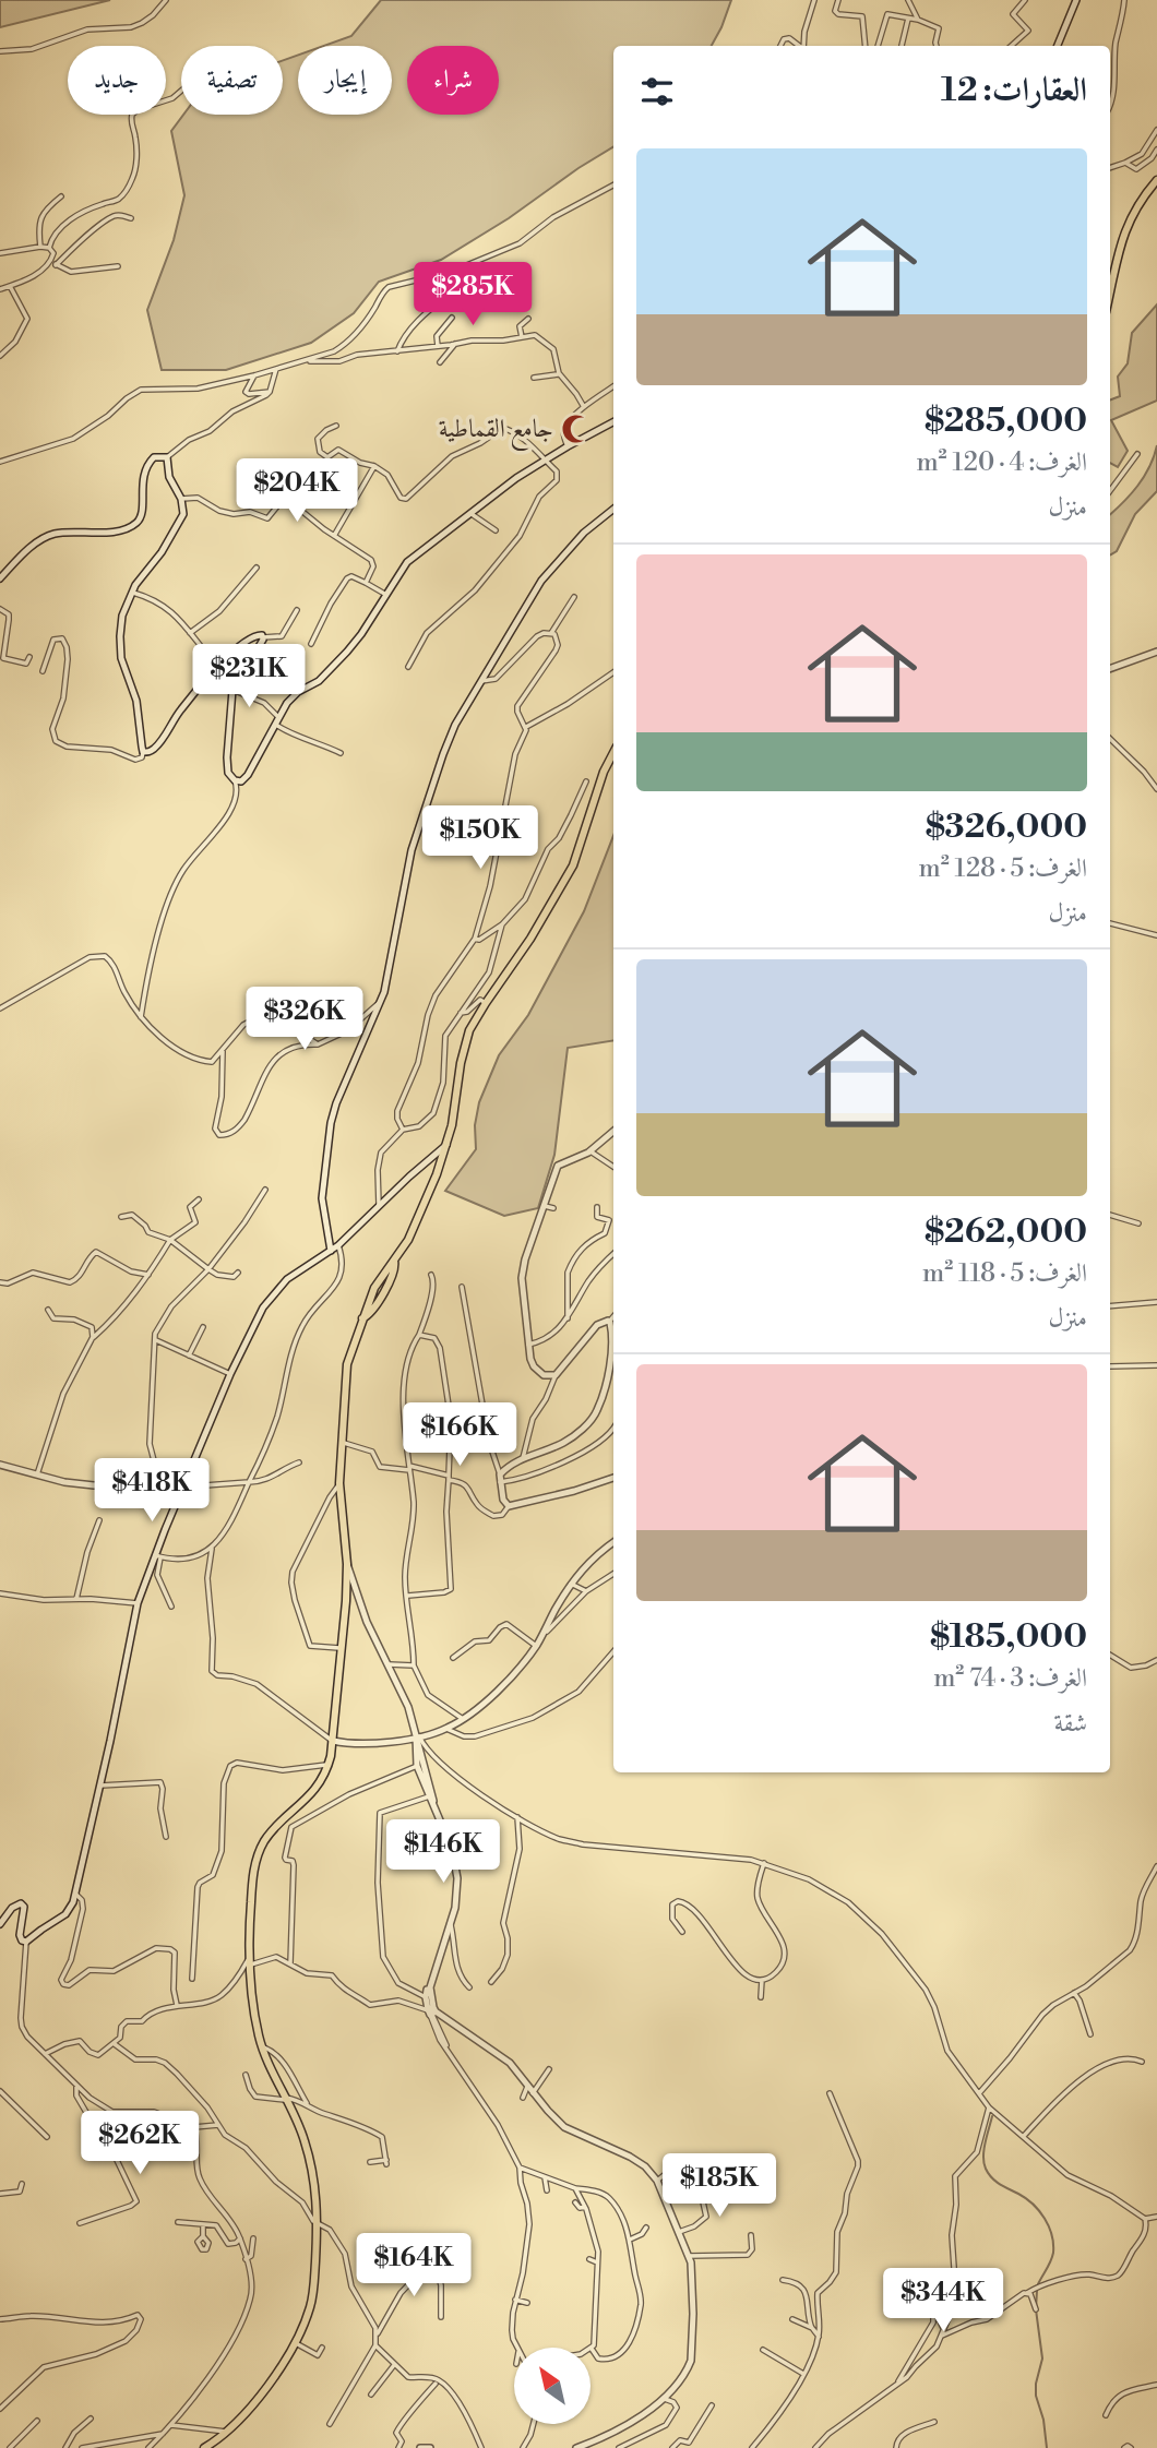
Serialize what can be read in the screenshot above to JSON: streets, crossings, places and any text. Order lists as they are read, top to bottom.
{
  "places": {
    "mosque": ["جامع القماطية"]
  },
  "north": "top left",
  "page": {
    "chip": [
      "شراء",
      "إيجار",
      "تصفية",
      "جديد"
    ],
    "heading": "العقارات: 12",
    "list": [
      {
        "name": "$285,000",
        "note": "الغرف: 4 · 120 m² · منزل"
      },
      {
        "name": "$326,000",
        "note": "الغرف: 5 · 128 m² · منزل"
      },
      {
        "name": "$262,000",
        "note": "الغرف: 5 · 118 m² · منزل"
      },
      {
        "name": "$185,000",
        "note": "الغرف: 3 · 74 m² · شقة"
      }
    ],
    "price": [
      "$285K",
      "$204K",
      "$231K",
      "$150K",
      "$326K",
      "$166K",
      "$418K",
      "$146K",
      "$262K",
      "$185K",
      "$164K",
      "$344K"
    ]
  }
}
